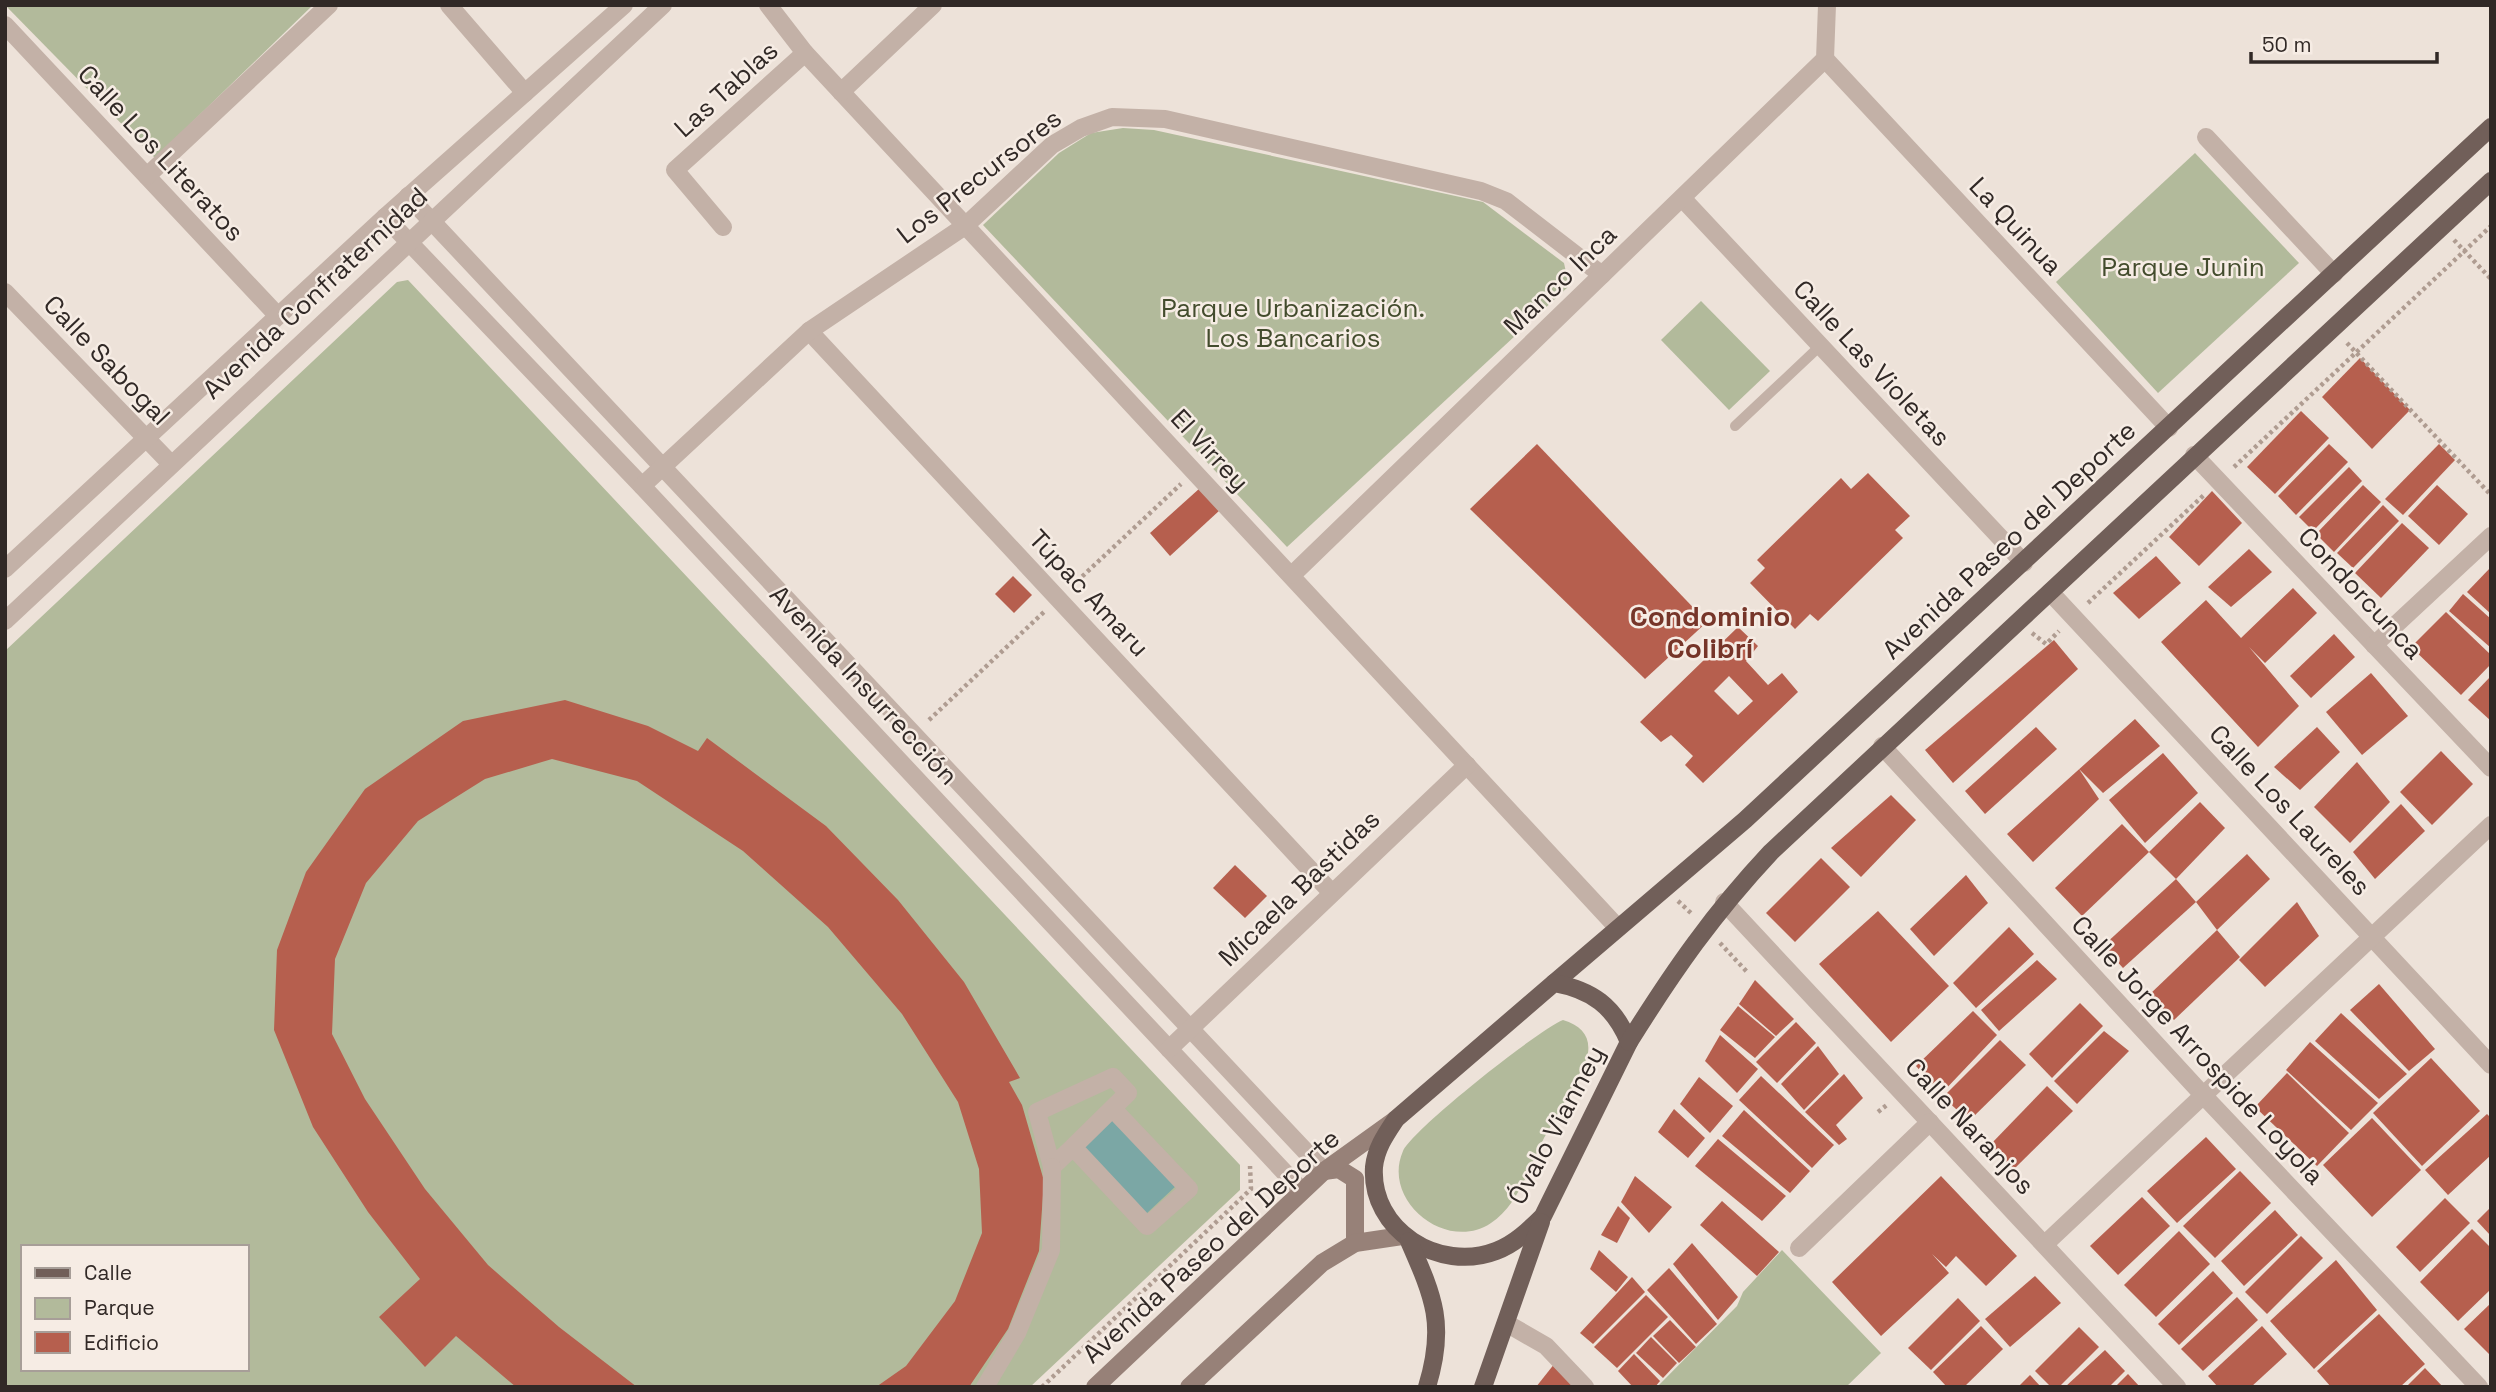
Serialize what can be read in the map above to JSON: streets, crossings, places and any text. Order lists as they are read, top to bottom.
{
  "streets": {
    "main road": ["Avenida Paseo del Deporte", "Óvalo Vianney"],
    "street": [
      "Las Tablas",
      "Calle Los Literatos",
      "Los Precursores",
      "La Quinua",
      "Manco Inca",
      "Avenida Confraternidad",
      "Calle Sabogal",
      "Calle Las Violetas",
      "El Virrey",
      "Túpac Amaru",
      "Condorcunca",
      "Avenida Insurrección",
      "Calle Los Laureles",
      "Micaela Bastidas",
      "Calle Jorge Arrospide Loyola",
      "Calle Naranjos"
    ]
  },
  "crossings": [
    ["Las Tablas", "El Virrey"],
    ["Calle Los Literatos", "Avenida Confraternidad"],
    ["Los Precursores", "Manco Inca"],
    ["Los Precursores", "El Virrey"],
    ["Los Precursores", "Túpac Amaru"],
    ["Los Precursores", "Avenida Insurrección"],
    ["La Quinua", "Manco Inca"],
    ["La Quinua", "Avenida Paseo del Deporte"],
    ["Manco Inca", "Calle Las Violetas"],
    ["Manco Inca", "El Virrey"],
    ["Avenida Confraternidad", "Calle Sabogal"],
    ["Avenida Confraternidad", "Avenida Insurrección"],
    ["Calle Las Violetas", "Avenida Paseo del Deporte"],
    ["El Virrey", "Avenida Paseo del Deporte"],
    ["El Virrey", "Micaela Bastidas"],
    ["Avenida Paseo del Deporte", "Avenida Insurrección"],
    ["Avenida Paseo del Deporte", "Óvalo Vianney"],
    ["Túpac Amaru", "Micaela Bastidas"],
    ["Avenida Insurrección", "Micaela Bastidas"]
  ],
  "districts": ["Condominio Colibrí"],
  "parks": ["Parque Junin", "Parque Urbanización. Los Bancarios"],
  "legend": ["Calle", "Parque", "Edificio"],
  "scale_bar": "50 m"
}
